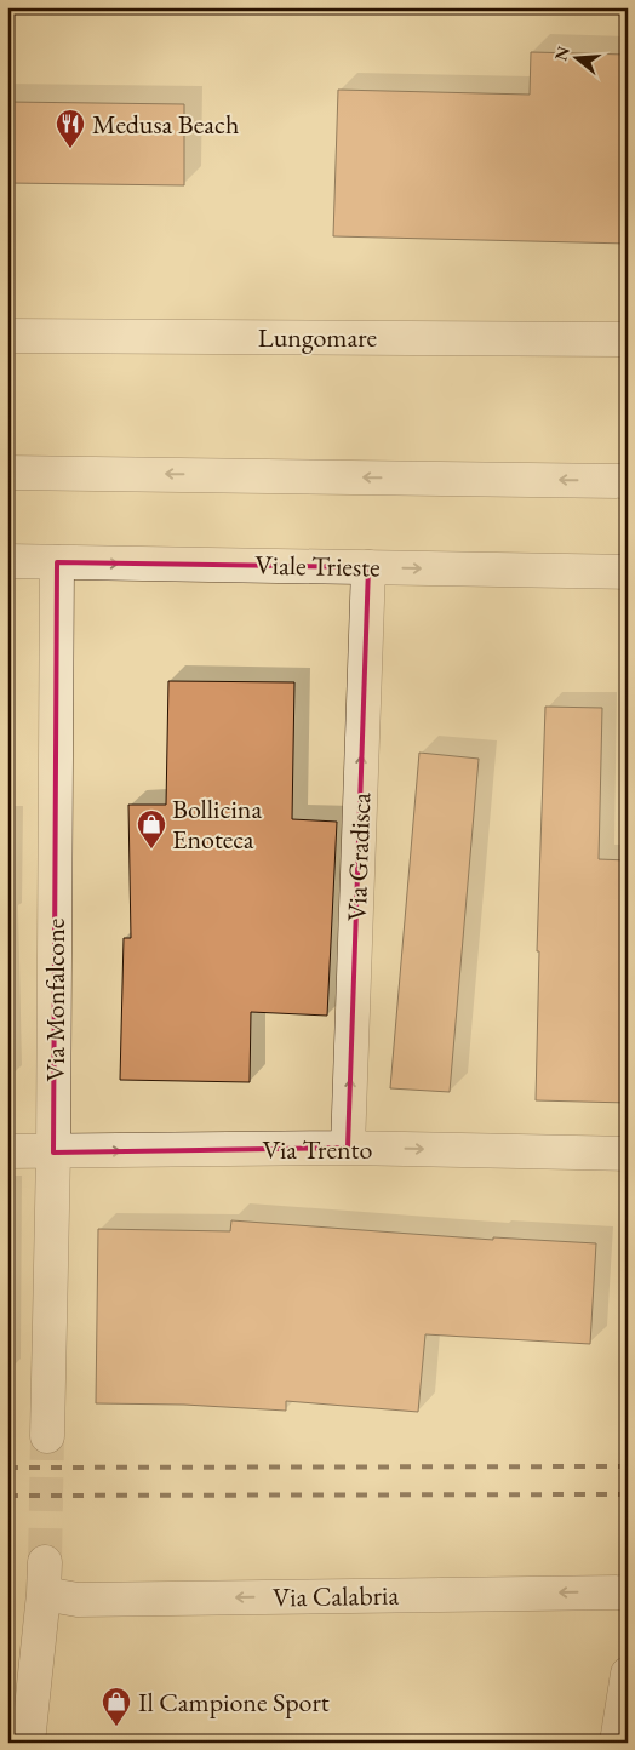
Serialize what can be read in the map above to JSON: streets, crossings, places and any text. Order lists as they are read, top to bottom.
{
  "streets": {
    "street": [
      "Lungomare",
      "Viale Trieste",
      "Via Gradisca",
      "Via Monfalcone",
      "Via Trento",
      "Via Calabria"
    ]
  },
  "crossings": [
    ["Viale Trieste", "Via Gradisca"],
    ["Viale Trieste", "Via Monfalcone"],
    ["Via Gradisca", "Via Trento"],
    ["Via Monfalcone", "Via Trento"]
  ],
  "one_way": ["Via Gradisca", "Via Trento", "Via Calabria"],
  "places": {
    "restaurant": ["Medusa Beach"],
    "shop": ["Bollicina Enoteca", "Il Campione Sport"]
  },
  "north": "left"
}
